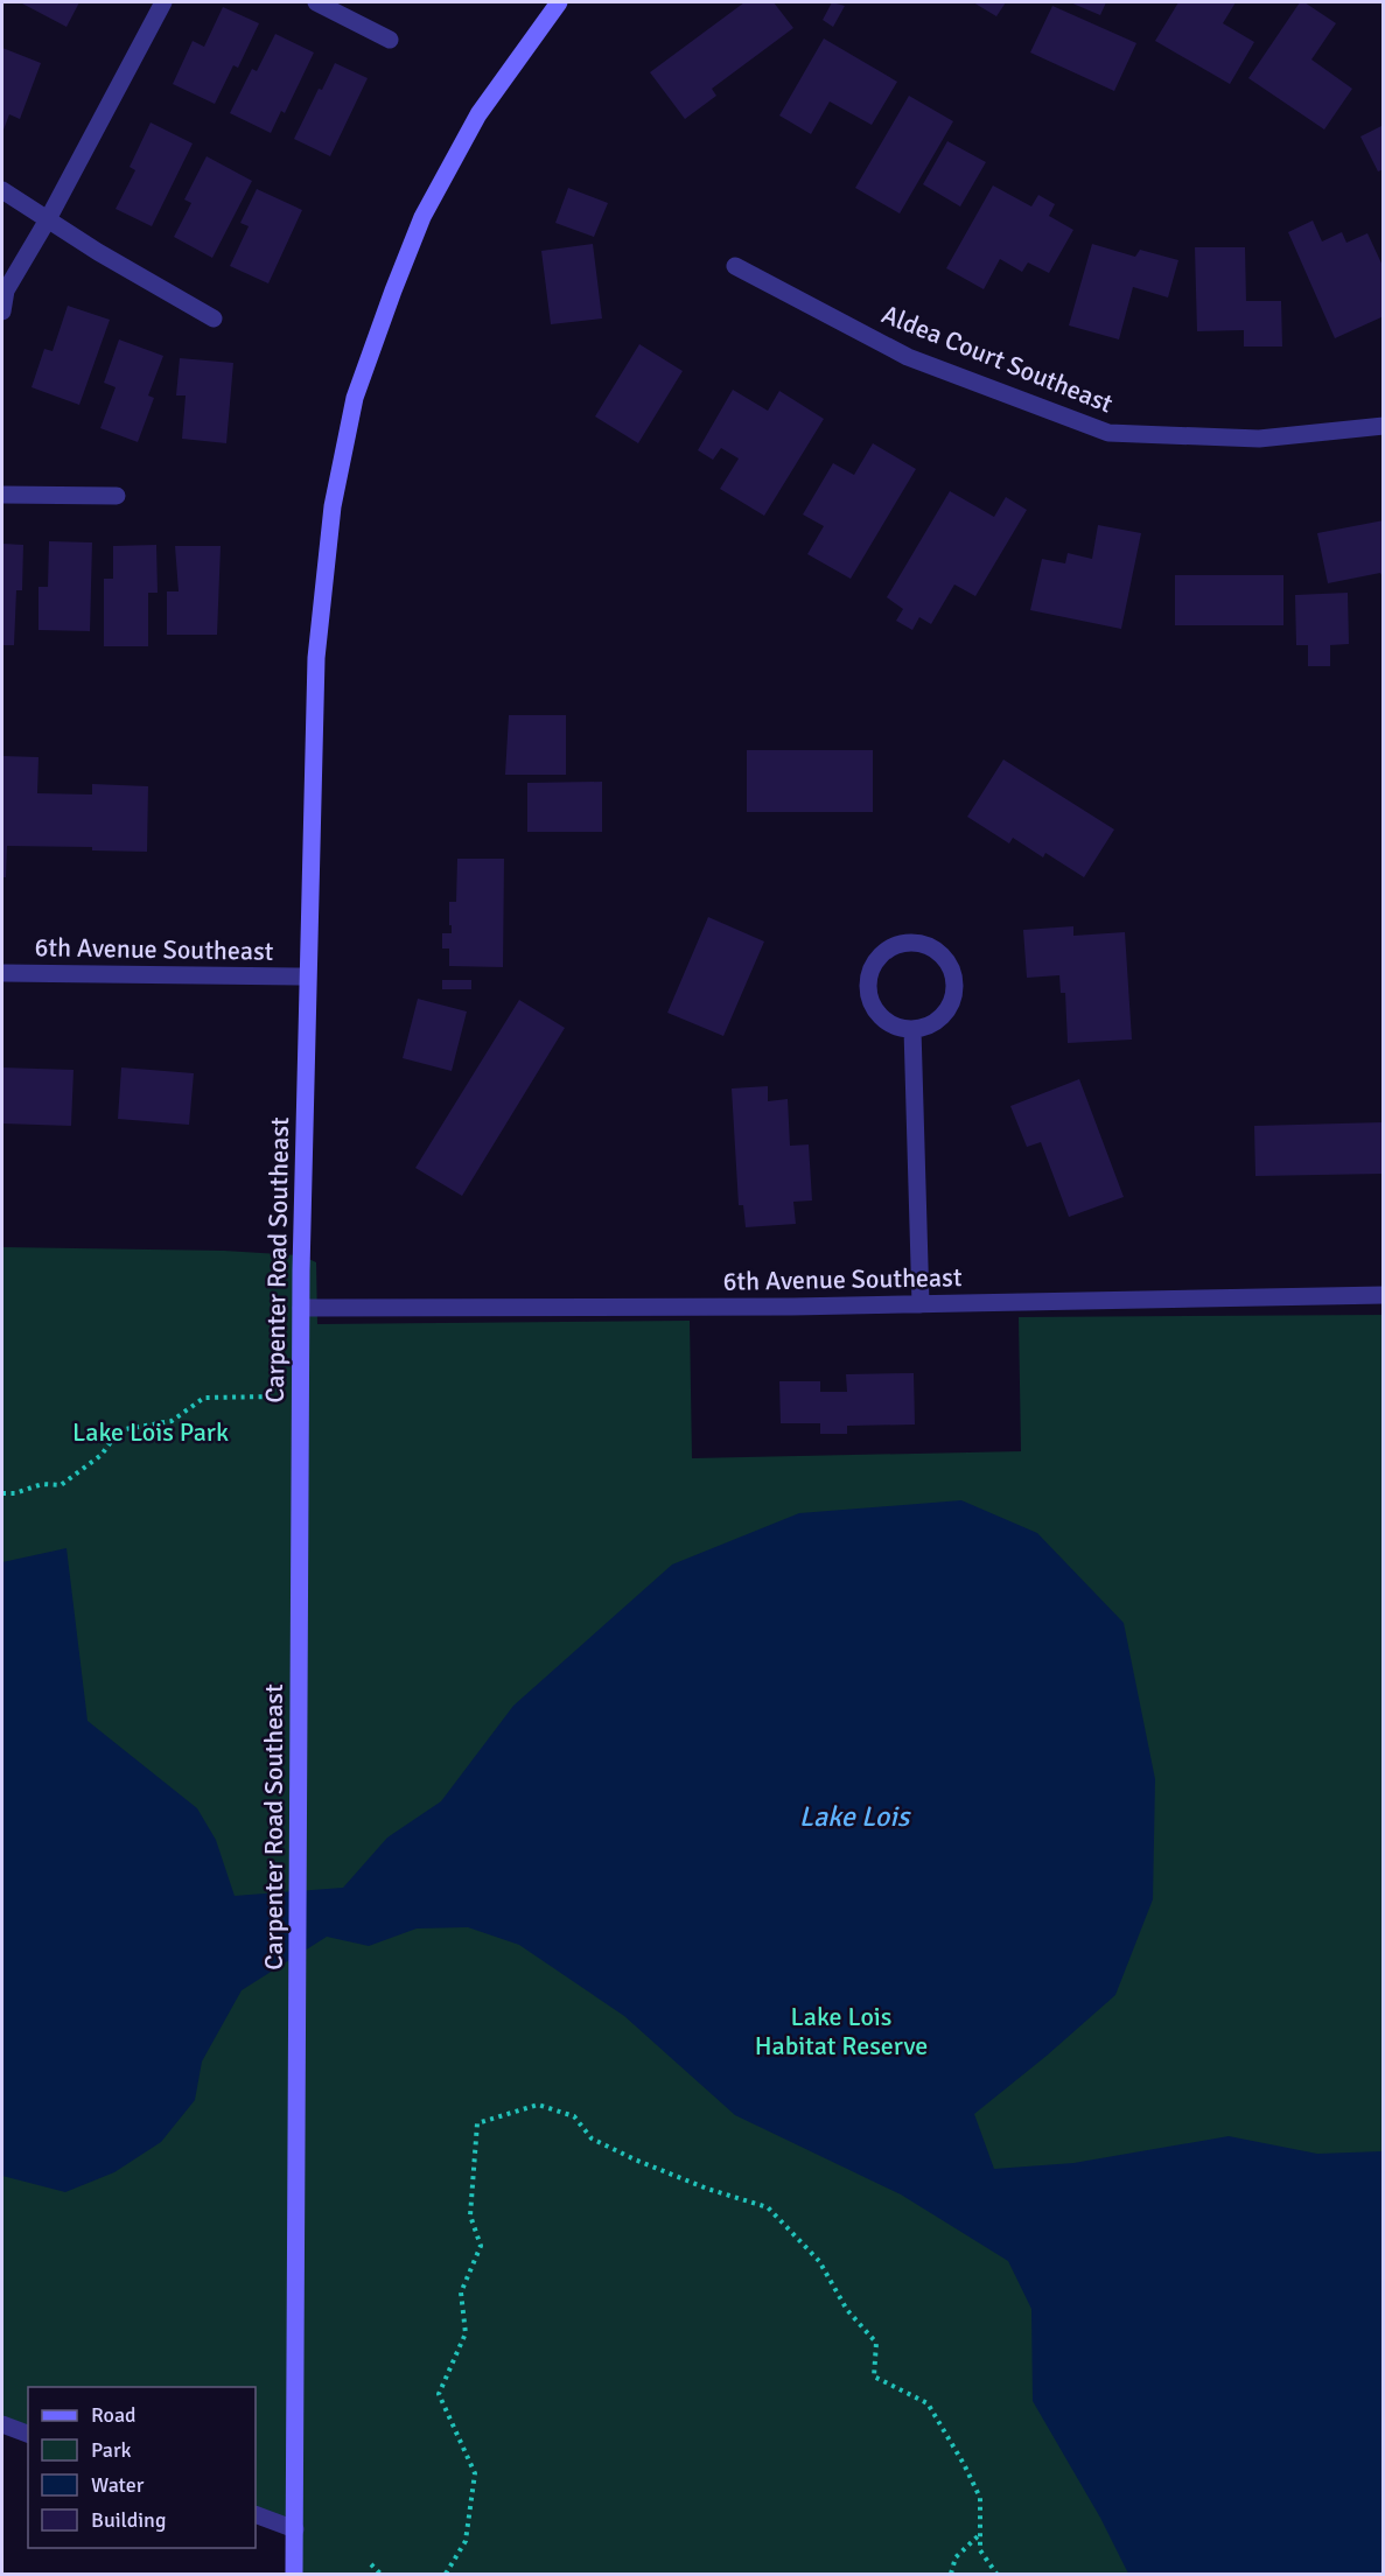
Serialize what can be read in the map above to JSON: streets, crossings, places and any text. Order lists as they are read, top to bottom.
{
  "streets": {
    "main road": ["Carpenter Road Southeast"],
    "street": ["Aldea Court Southeast", "6th Avenue Southeast"]
  },
  "crossings": [
    ["6th Avenue Southeast", "Carpenter Road Southeast"]
  ],
  "water": ["Lake Lois"],
  "parks": ["Lake Lois Park", "Lake Lois Habitat Reserve"],
  "legend": [
    "Road",
    "Park",
    "Water",
    "Building"
  ]
}
